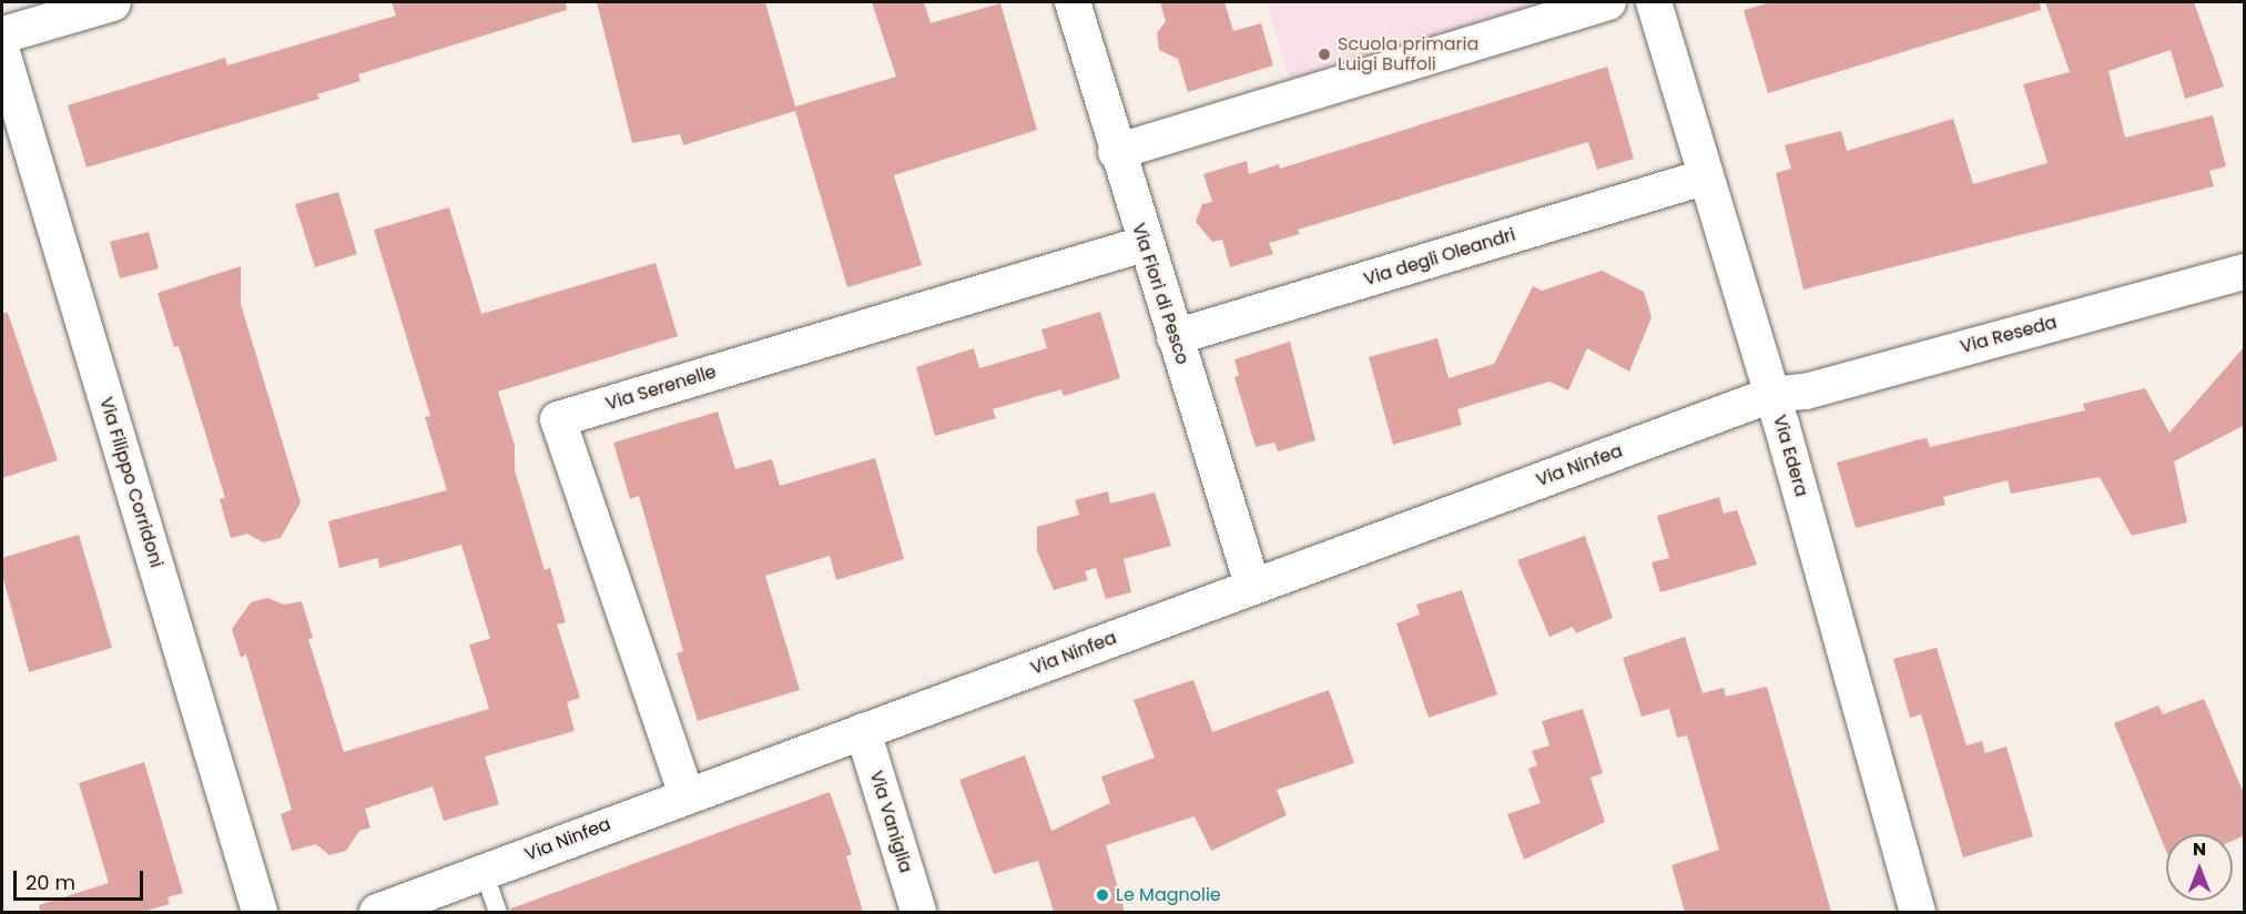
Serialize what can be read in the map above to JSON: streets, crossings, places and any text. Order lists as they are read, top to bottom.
{
  "streets": {
    "street": [
      "Via degli Oleandri",
      "Via Fiori di Pesco",
      "Via Reseda",
      "Via Serenelle",
      "Via Edera",
      "Via Ninfea",
      "Via Filippo Corridoni",
      "Via Vaniglia"
    ]
  },
  "crossings": [
    ["Via degli Oleandri", "Via Fiori di Pesco"],
    ["Via degli Oleandri", "Via Edera"],
    ["Via Fiori di Pesco", "Via Serenelle"],
    ["Via Fiori di Pesco", "Via Ninfea"],
    ["Via Reseda", "Via Edera"],
    ["Via Reseda", "Via Ninfea"],
    ["Via Serenelle", "Via Ninfea"],
    ["Via Edera", "Via Ninfea"],
    ["Via Ninfea", "Via Vaniglia"]
  ],
  "places": ["Scuola primaria Luigi Buffoli", "Le Magnolie"],
  "scale_bar": "20 m",
  "north": "top"
}
